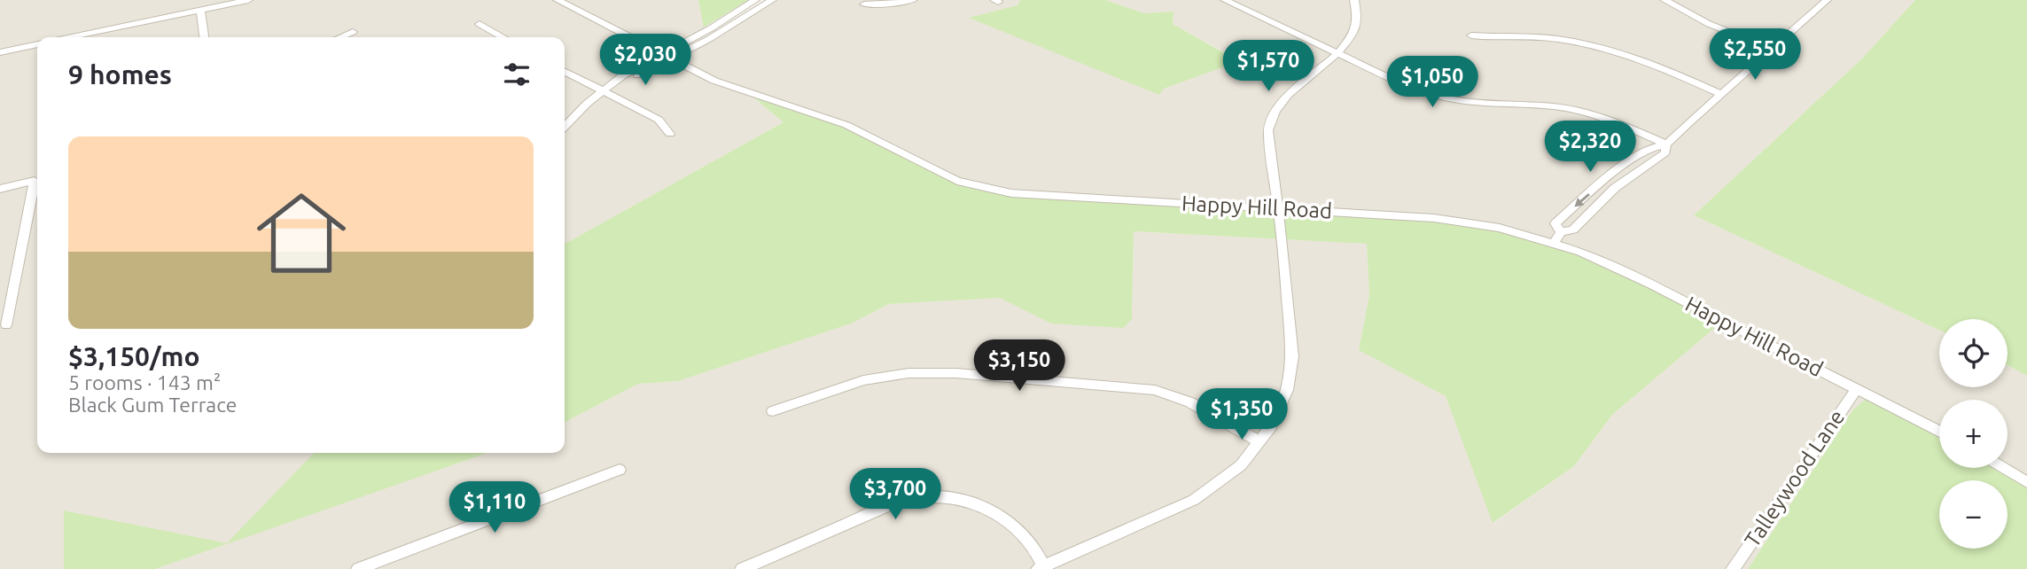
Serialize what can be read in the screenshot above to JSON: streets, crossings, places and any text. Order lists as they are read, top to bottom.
{
  "streets": {
    "street": ["Happy Hill Road", "Talleywood Lane"]
  },
  "crossings": [
    ["Happy Hill Road", "Talleywood Lane"]
  ],
  "page": {
    "price": [
      "$2,550",
      "$2,030",
      "$1,570",
      "$1,050",
      "$2,320",
      "$3,150",
      "$1,350",
      "$3,700",
      "$1,110"
    ],
    "heading": "9 homes",
    "list": [
      {
        "name": "$3,150/mo",
        "note": "5 rooms · 143 m² · Black Gum Terrace"
      }
    ],
    "map_buttons": ["+", "−"]
  }
}
